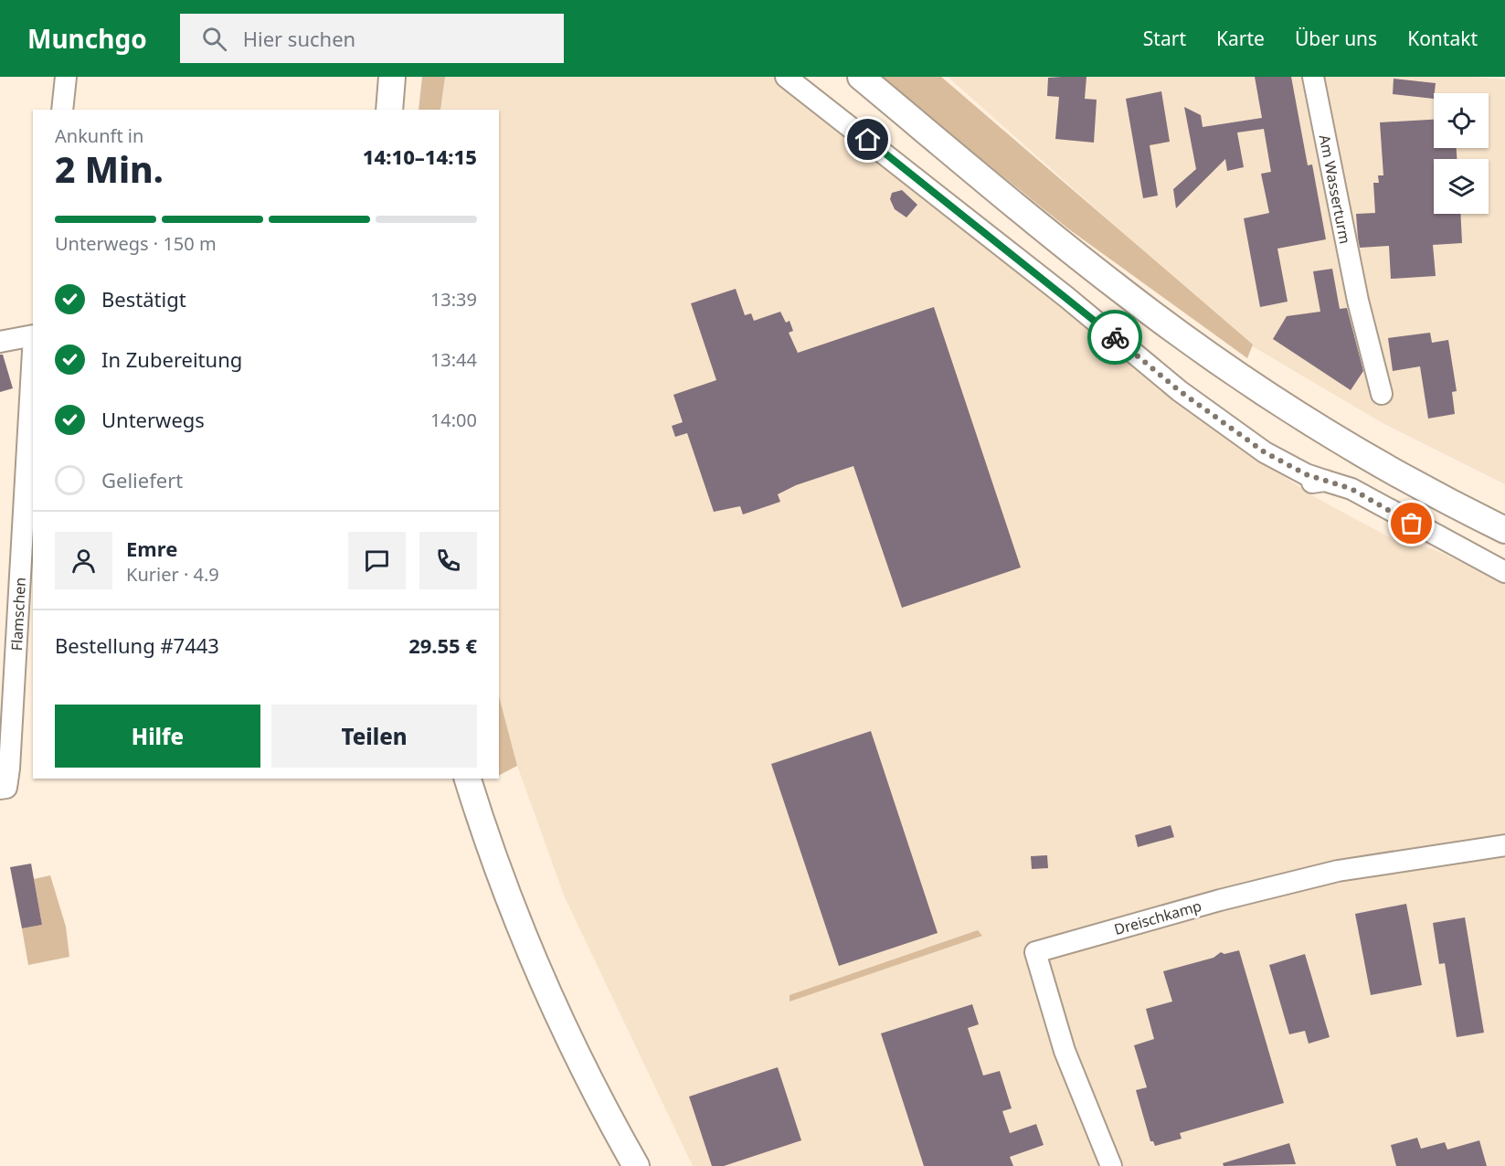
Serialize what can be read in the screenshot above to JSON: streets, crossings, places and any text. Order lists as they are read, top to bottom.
{
  "streets": {
    "street": ["Am Wasserturm", "Flamschen", "Dreischkamp"]
  },
  "page": {
    "header": "Munchgo",
    "search": "Hier suchen",
    "nav": [
      "Start",
      "Karte",
      "Über uns",
      "Kontakt"
    ],
    "heading": ["2 Min.", "Ankunft in", "14:10–14:15"],
    "panel": [
      "Emre",
      "Kurier · 4.9",
      "Bestellung #7443",
      "29.55 €"
    ],
    "bar": "Unterwegs · 150 m",
    "list": [
      ["Bestätigt", "13:39"],
      ["In Zubereitung", "13:44"],
      ["Unterwegs", "14:00"],
      "Geliefert"
    ],
    "buttons": ["Hilfe", "Teilen"]
  }
}
